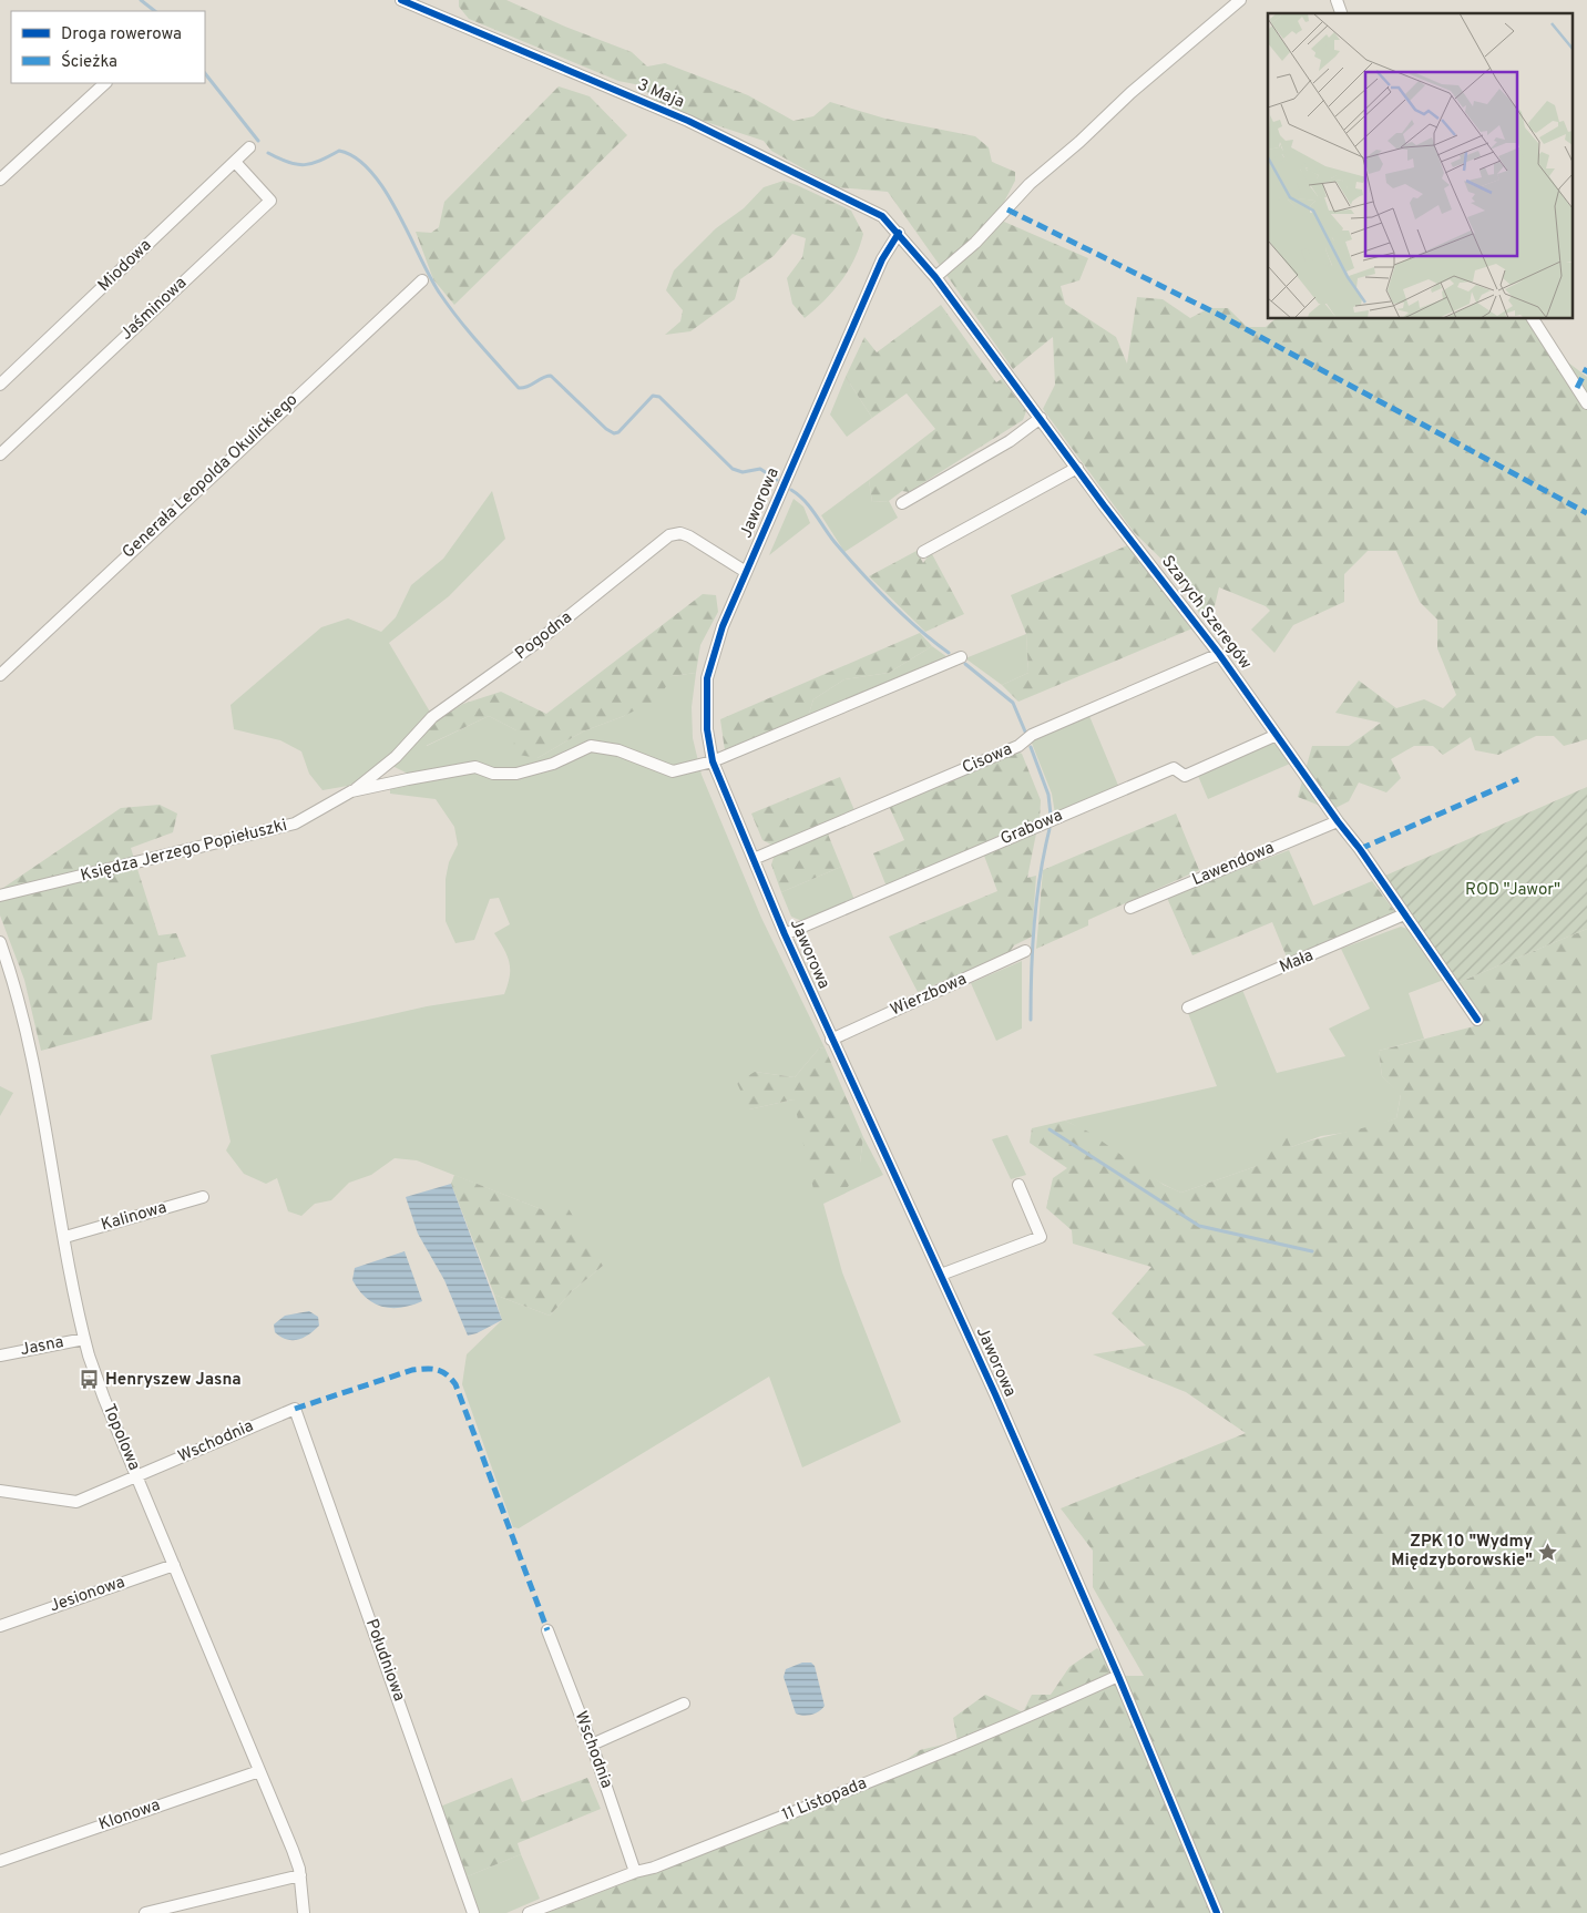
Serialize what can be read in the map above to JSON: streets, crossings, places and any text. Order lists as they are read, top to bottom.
{
  "streets": {
    "street": [
      "3 Maja",
      "Miodowa",
      "Jaśminowa",
      "Generała Leopolda Okulickiego",
      "Jaworowa",
      "Szarych Szeregów",
      "Pogodna",
      "Cisowa",
      "Grabowa",
      "Księdza Jerzego Popiełuszki",
      "Lawendowa",
      "Mała",
      "Wierzbowa",
      "Kalinowa",
      "Jasna",
      "Topolowa",
      "Wschodnia",
      "Jesionowa",
      "Południowa",
      "11 Listopada",
      "Klonowa"
    ]
  },
  "crossings": [
    ["3 Maja", "Jaworowa"],
    ["3 Maja", "Szarych Szeregów"],
    ["Miodowa", "Jaśminowa"],
    ["Jaworowa", "Szarych Szeregów"],
    ["Jaworowa", "Pogodna"],
    ["Jaworowa", "Cisowa"],
    ["Jaworowa", "Grabowa"],
    ["Jaworowa", "Księdza Jerzego Popiełuszki"],
    ["Jaworowa", "Wierzbowa"],
    ["Jaworowa", "11 Listopada"],
    ["Szarych Szeregów", "Cisowa"],
    ["Szarych Szeregów", "Grabowa"],
    ["Szarych Szeregów", "Lawendowa"],
    ["Szarych Szeregów", "Mała"],
    ["Pogodna", "Księdza Jerzego Popiełuszki"],
    ["Kalinowa", "Topolowa"],
    ["Jasna", "Topolowa"],
    ["Topolowa", "Wschodnia"],
    ["Topolowa", "Jesionowa"],
    ["Topolowa", "Klonowa"],
    ["Wschodnia", "Południowa"],
    ["Wschodnia", "11 Listopada"]
  ],
  "parks": ["ROD \"Jawor\""],
  "places": {
    "bus stop": ["Henryszew Jasna"],
    "place": ["ZPK 10 \"Wydmy Międzyborowskie\""]
  },
  "legend": ["Droga rowerowa", "Ścieżka"]
}
